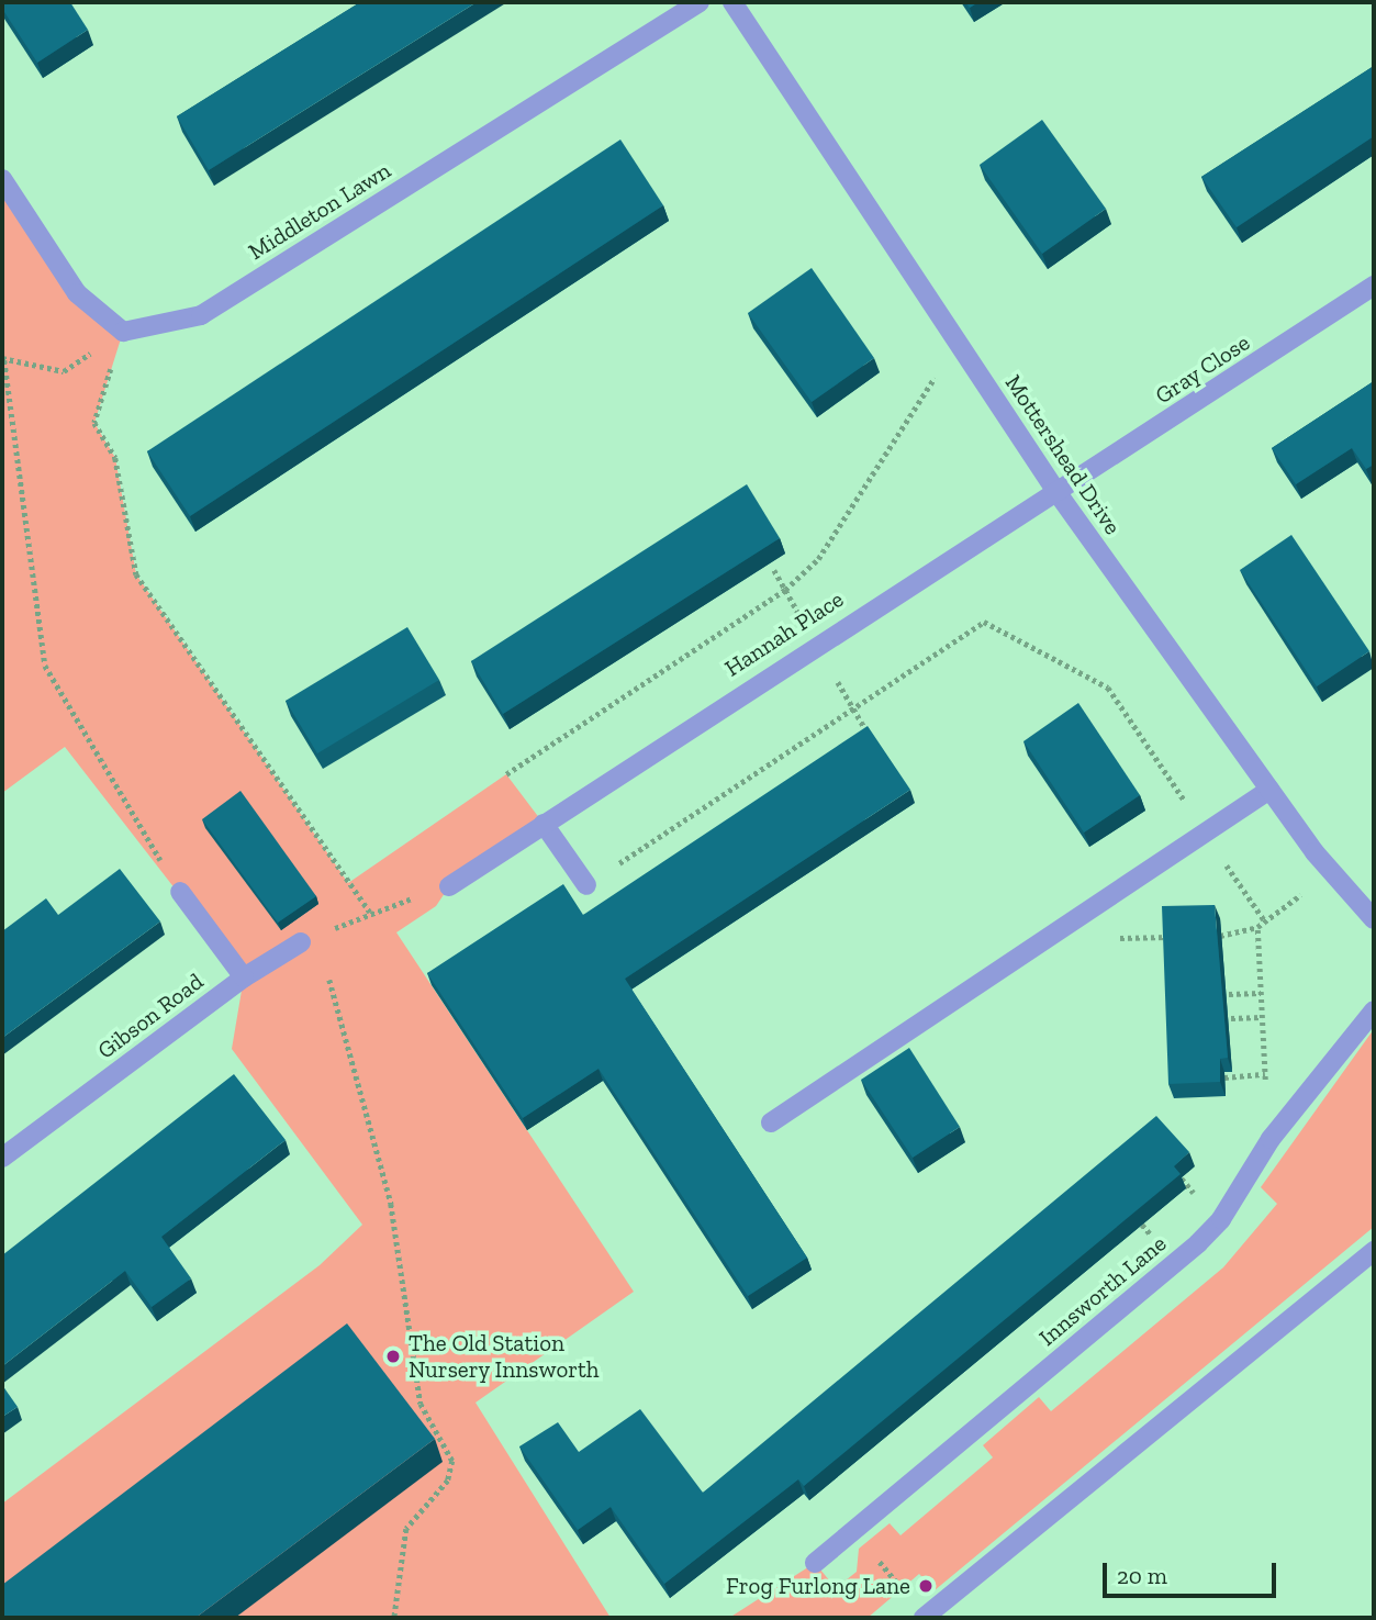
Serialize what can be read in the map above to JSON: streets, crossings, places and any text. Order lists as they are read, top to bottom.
{
  "streets": {
    "street": [
      "Middleton Lawn",
      "Gray Close",
      "Mottershead Drive",
      "Hannah Place",
      "Gibson Road",
      "Innsworth Lane"
    ]
  },
  "crossings": [
    ["Gray Close", "Mottershead Drive"],
    ["Gray Close", "Hannah Place"],
    ["Mottershead Drive", "Hannah Place"]
  ],
  "places": ["The Old Station Nursery Innsworth", "Frog Furlong Lane"],
  "scale_bar": "20 m"
}
